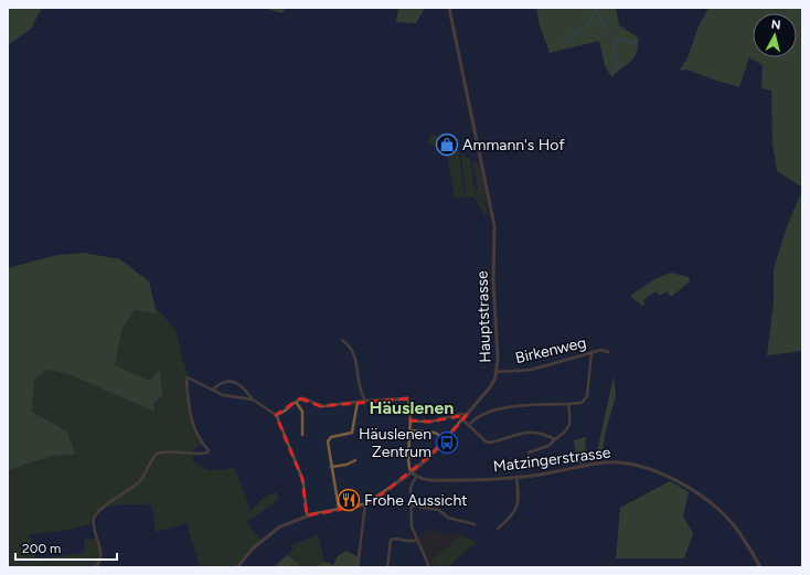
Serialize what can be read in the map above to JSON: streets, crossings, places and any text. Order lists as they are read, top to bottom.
{
  "streets": {
    "street": ["Hauptstrasse", "Birkenweg", "Matzingerstrasse"]
  },
  "crossings": [
    ["Hauptstrasse", "Birkenweg"]
  ],
  "districts": ["Häuslenen"],
  "places": {
    "shop": ["Ammann's Hof"],
    "bus stop": ["Häuslenen Zentrum"],
    "restaurant": ["Frohe Aussicht"]
  },
  "scale_bar": "200 m",
  "north": "top"
}
